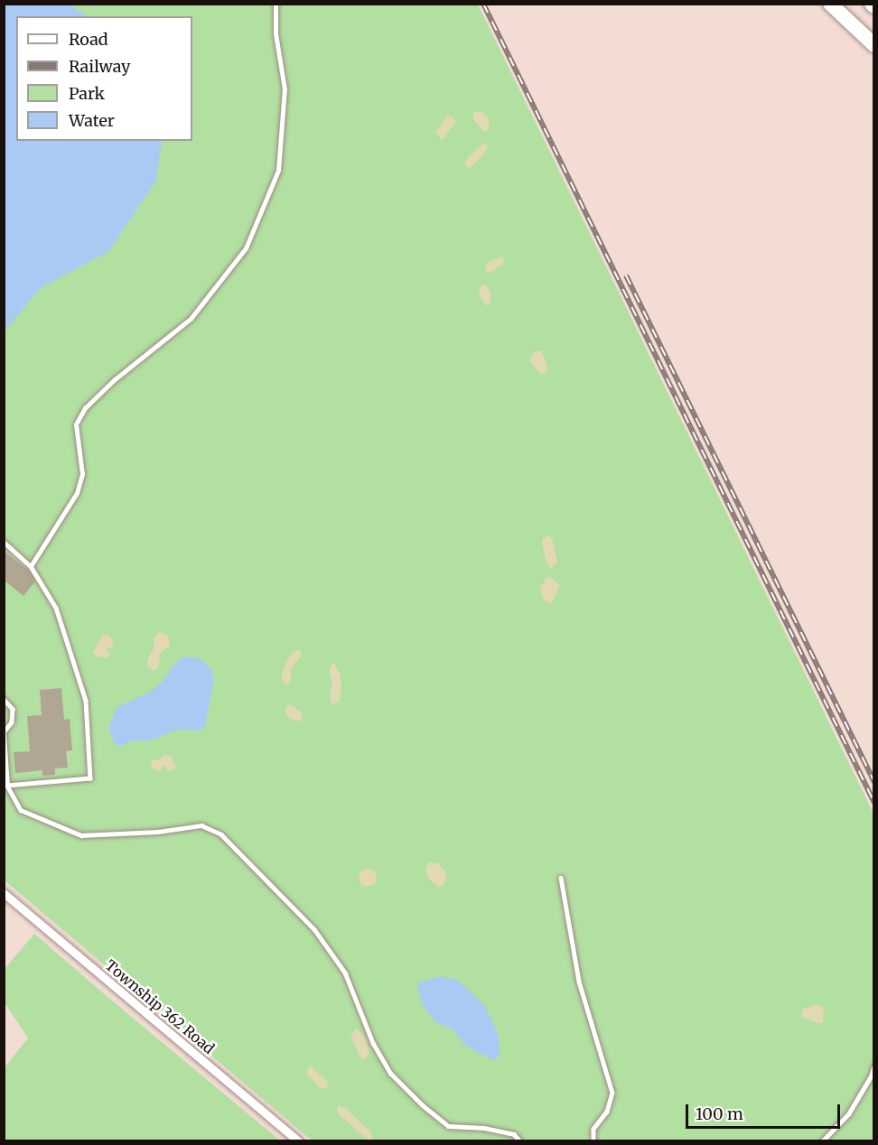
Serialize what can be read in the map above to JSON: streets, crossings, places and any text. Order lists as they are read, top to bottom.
{
  "streets": {
    "street": ["Township 362 Road"]
  },
  "legend": [
    "Road",
    "Railway",
    "Park",
    "Water"
  ],
  "scale_bar": "100 m"
}
